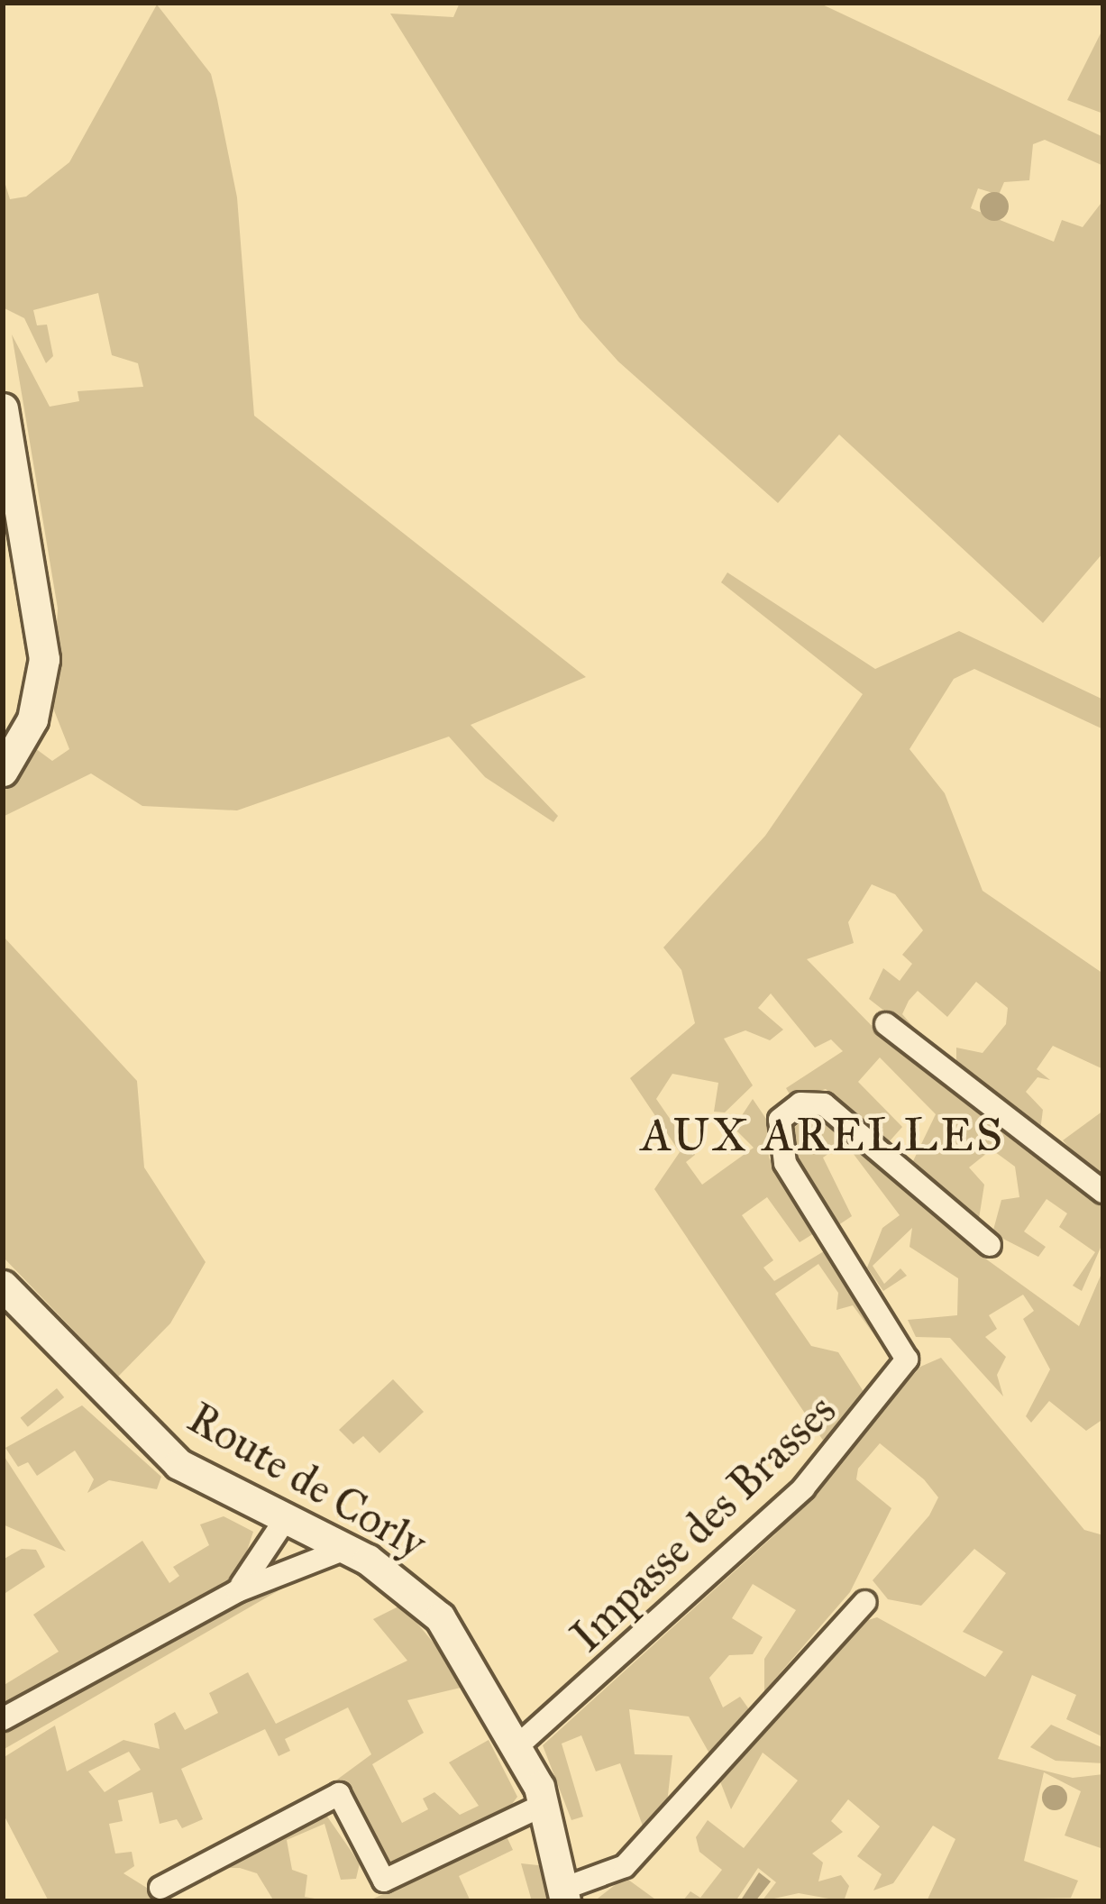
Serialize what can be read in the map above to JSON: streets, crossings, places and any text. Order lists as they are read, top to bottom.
{
  "streets": {
    "street": ["Route de Corly", "Impasse des Brasses"]
  },
  "crossings": [
    ["Route de Corly", "Impasse des Brasses"]
  ],
  "districts": ["AUX ARELLES"]
}
